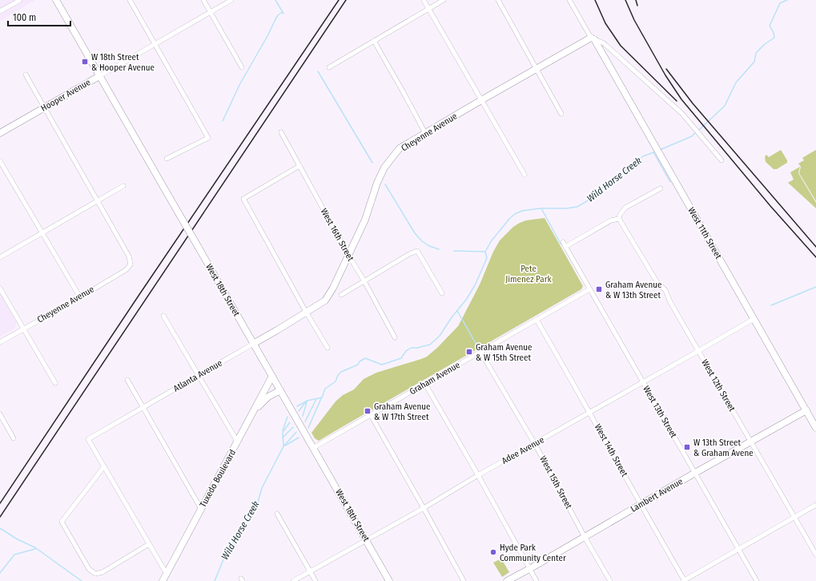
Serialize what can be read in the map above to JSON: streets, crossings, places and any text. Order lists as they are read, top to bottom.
{
  "streets": {
    "street": [
      "Hooper Avenue",
      "Cheyenne Avenue",
      "West 11th Street",
      "West 16th Street",
      "West 18th Street",
      "Atlanta Avenue",
      "Graham Avenue",
      "West 12th Street",
      "West 13th Street",
      "Adee Avenue",
      "West 14th Street",
      "Tuxedo Boulevard",
      "West 15th Street",
      "Lambert Avenue"
    ]
  },
  "crossings": [
    ["Hooper Avenue", "West 18th Street"],
    ["Cheyenne Avenue", "West 11th Street"],
    ["Cheyenne Avenue", "West 16th Street"],
    ["Cheyenne Avenue", "Atlanta Avenue"],
    ["West 11th Street", "Adee Avenue"],
    ["West 11th Street", "Lambert Avenue"],
    ["West 18th Street", "Atlanta Avenue"],
    ["West 18th Street", "Graham Avenue"],
    ["West 18th Street", "Adee Avenue"],
    ["West 18th Street", "Tuxedo Boulevard"],
    ["Graham Avenue", "West 13th Street"],
    ["Graham Avenue", "West 14th Street"],
    ["Graham Avenue", "West 15th Street"],
    ["West 12th Street", "Adee Avenue"],
    ["West 12th Street", "Lambert Avenue"],
    ["West 13th Street", "Adee Avenue"],
    ["West 13th Street", "Lambert Avenue"],
    ["Adee Avenue", "West 14th Street"],
    ["Adee Avenue", "West 15th Street"],
    ["West 14th Street", "Lambert Avenue"],
    ["West 15th Street", "Lambert Avenue"]
  ],
  "water": ["Wild Horse Creek"],
  "parks": ["Pete Jimenez Park"],
  "places": {
    "transit": [
      "W 18th Street & Hooper Avenue",
      "Graham Avenue & W 13th Street",
      "Graham Avenue & W 15th Street",
      "Graham Avenue & W 17th Street",
      "W 13th Street & Graham Avene"
    ],
    "other": ["Hyde Park Community Center"]
  },
  "scale_bar": "100 m"
}
